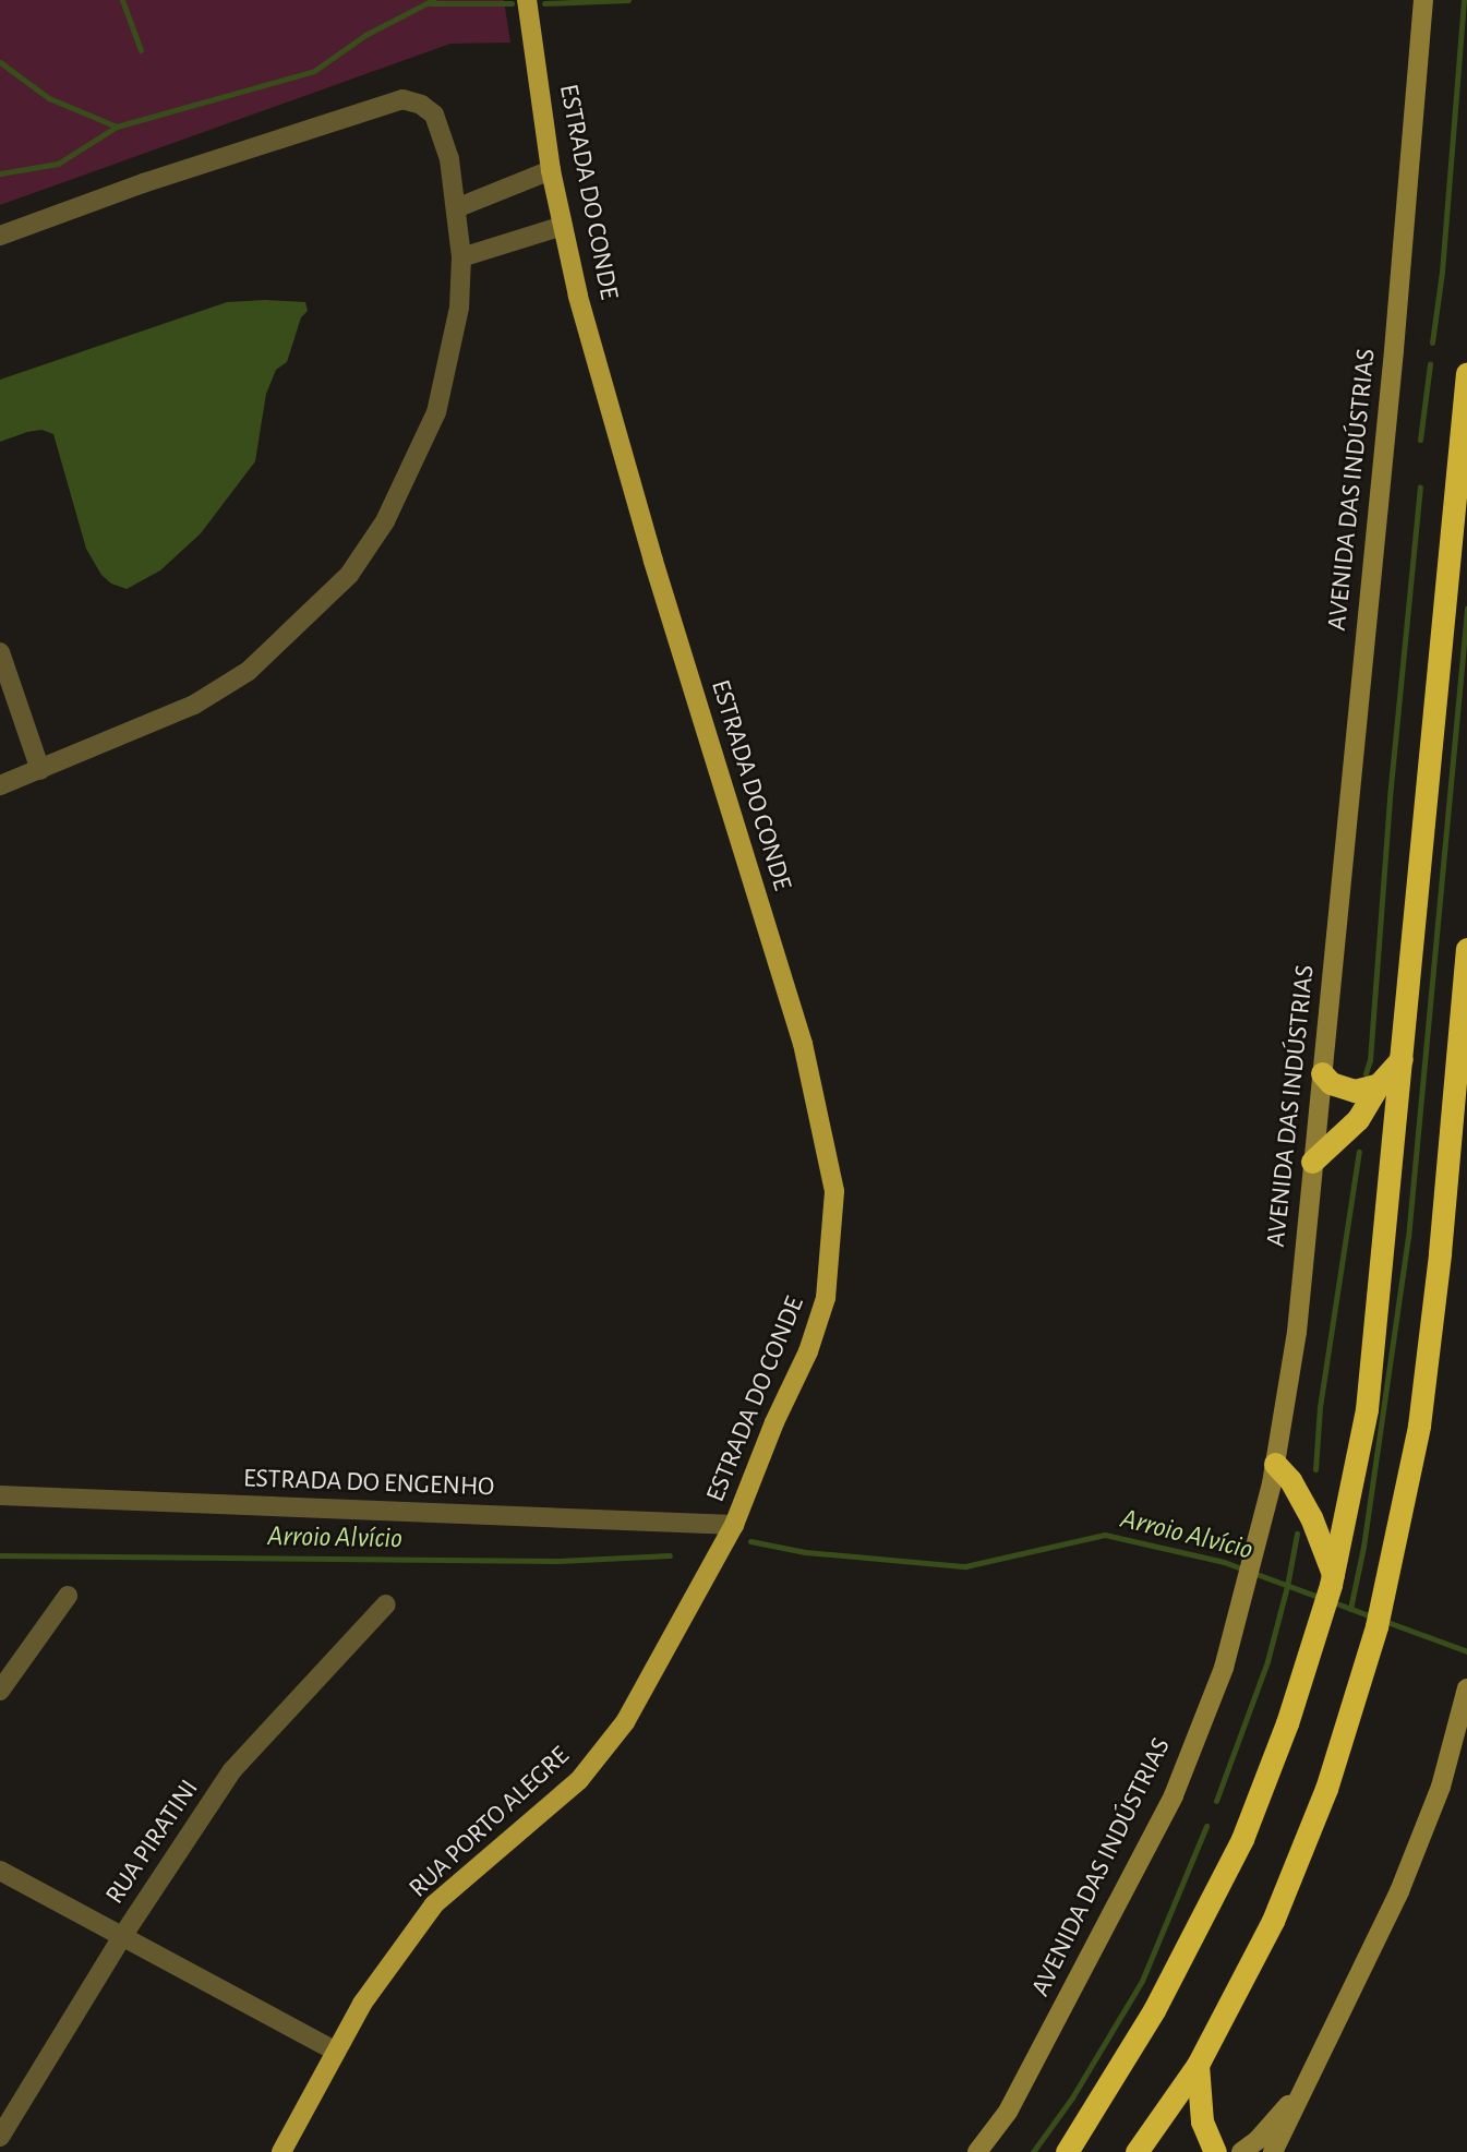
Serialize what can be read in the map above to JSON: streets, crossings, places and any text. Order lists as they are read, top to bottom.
{
  "streets": {
    "main road": ["ESTRADA DO CONDE", "AVENIDA DAS INDÚSTRIAS", "RUA PORTO ALEGRE"],
    "street": ["ESTRADA DO ENGENHO", "RUA PIRATINI"]
  },
  "crossings": [
    ["ESTRADA DO CONDE", "ESTRADA DO ENGENHO"],
    ["ESTRADA DO CONDE", "RUA PORTO ALEGRE"]
  ],
  "water": ["Arroio Alvício"]
}
